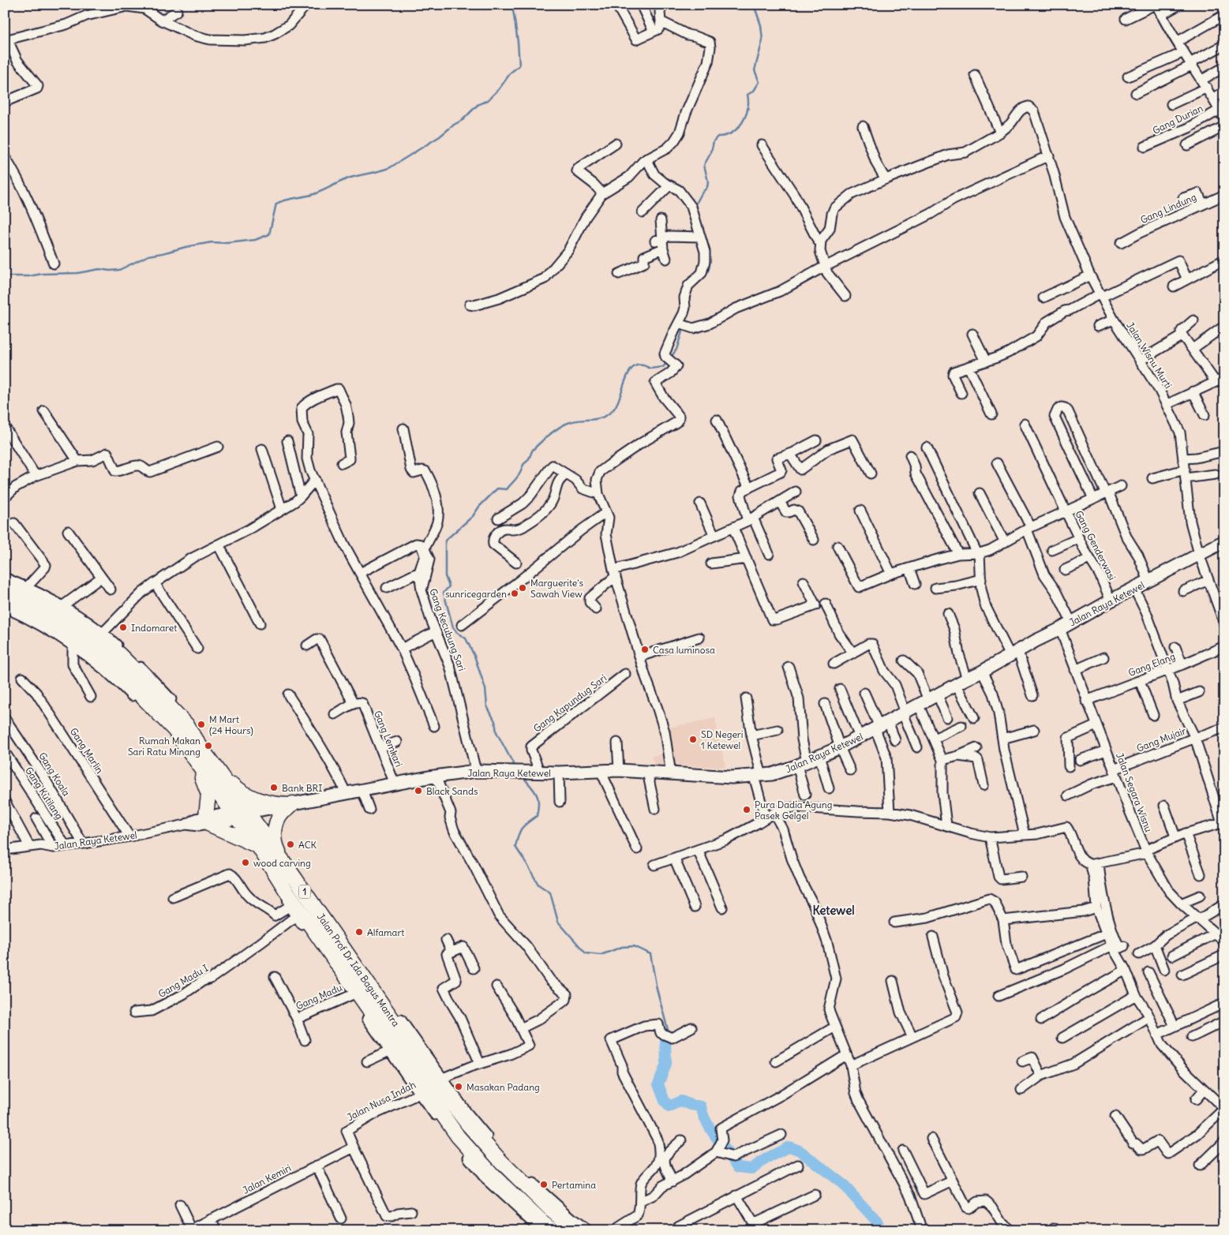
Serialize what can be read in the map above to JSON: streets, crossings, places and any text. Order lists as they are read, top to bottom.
{
  "streets": {
    "highway": ["1", "Jalan Prof Dr Ida Bagus Mantra"],
    "main road": ["Jalan Raya Ketewel"],
    "street": [
      "Gang Durian",
      "Gang Lindung",
      "Jalan Wisnu Murti",
      "Gang Genderwasi",
      "Gang Kecubung Sari",
      "Gang Elang",
      "Gang Kapundug Sari",
      "Gang Lemkari",
      "Gang Mujair",
      "Gang Marlin",
      "Gang Koala",
      "Jalan Segara Wisnu",
      "Gang Kutilang",
      "Gang Madu I",
      "Gang Madu",
      "Jalan Nusa Indah",
      "Jalan Kemiri"
    ]
  },
  "crossings": [
    ["Jalan Wisnu Murti", "Jalan Raya Ketewel"],
    ["Gang Genderwasi", "Jalan Raya Ketewel"],
    ["Jalan Raya Ketewel", "Gang Kecubung Sari"],
    ["Jalan Raya Ketewel", "Gang Kapundug Sari"],
    ["Jalan Raya Ketewel", "Gang Lemkari"],
    ["Jalan Raya Ketewel", "Gang Marlin"],
    ["Jalan Raya Ketewel", "Gang Koala"],
    ["Jalan Raya Ketewel", "Jalan Segara Wisnu"],
    ["Jalan Raya Ketewel", "Gang Kutilang"],
    ["Jalan Raya Ketewel", "Jalan Prof Dr Ida Bagus Mantra"],
    ["Gang Elang", "Jalan Segara Wisnu"],
    ["Gang Mujair", "Jalan Segara Wisnu"],
    ["Jalan Prof Dr Ida Bagus Mantra", "Jalan Nusa Indah"],
    ["Jalan Nusa Indah", "Jalan Kemiri"]
  ],
  "districts": ["Ketewel"],
  "places": [
    "Marguerite's Sawah View",
    "sunricegarden",
    "Indomaret",
    "Casa luminosa",
    "M Mart (24 Hours)",
    "SD Negeri 1 Ketewel",
    "Rumah Makan Sari Ratu Minang",
    "Bank BRI",
    "Black Sands",
    "Pura Dadia Agung Pasek Gelgel",
    "ACK",
    "wood carving",
    "Alfamart",
    "Masakan Padang",
    "Pertamina"
  ]
}
